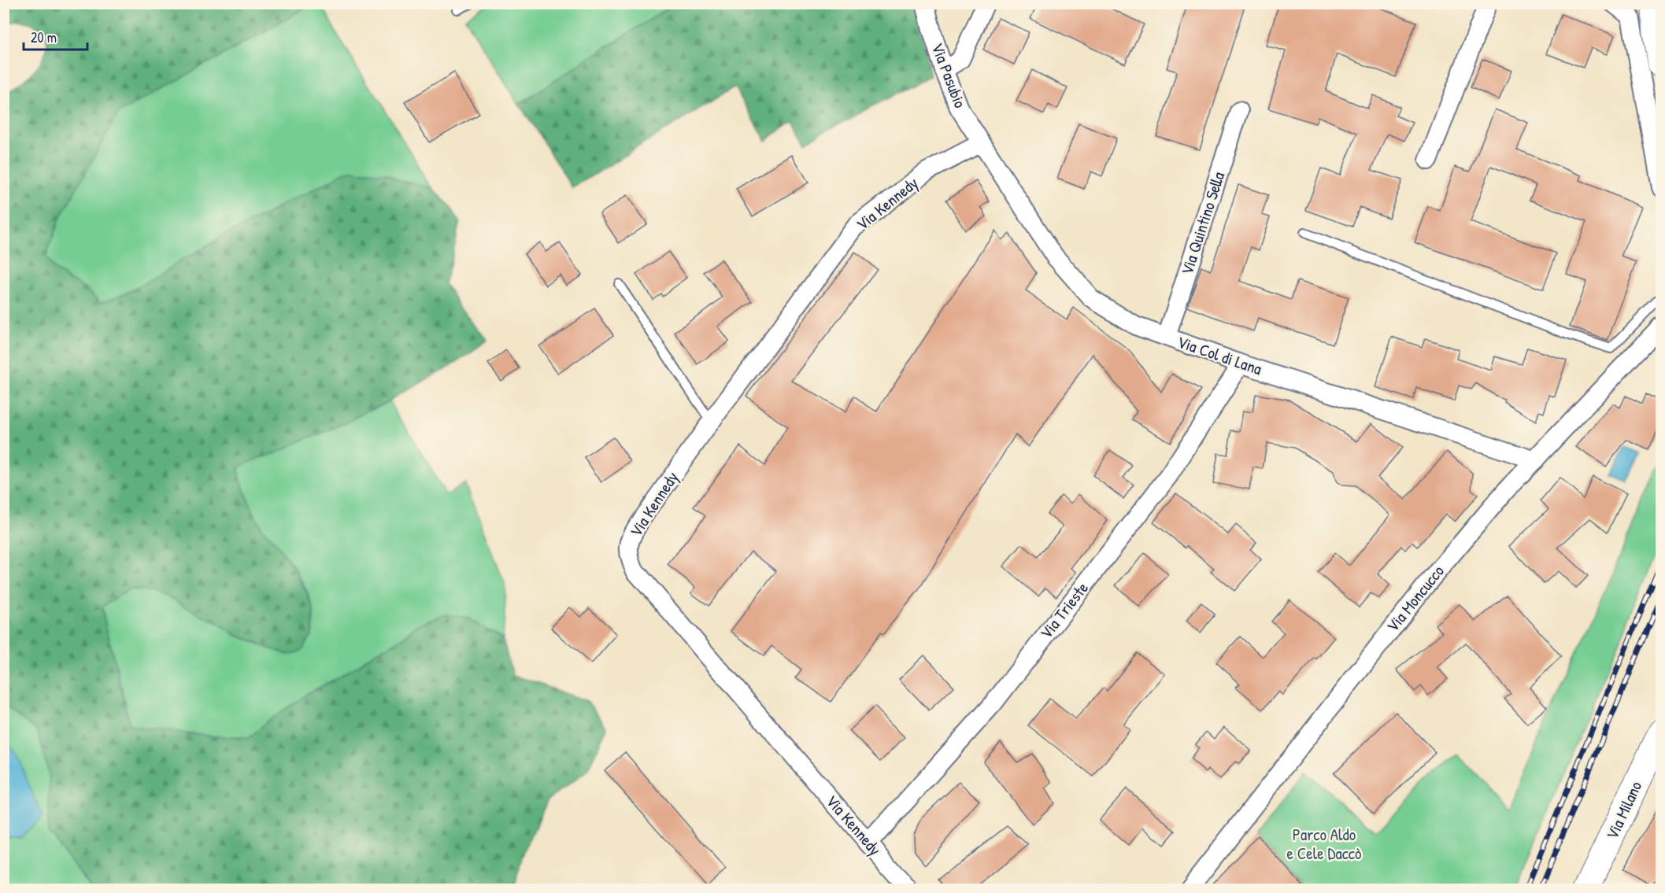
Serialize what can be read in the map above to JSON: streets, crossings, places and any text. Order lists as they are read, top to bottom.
{
  "streets": {
    "street": [
      "Via Pasubio",
      "Via Kennedy",
      "Via Quintino Sella",
      "Via Col di Lana",
      "Via Moncucco",
      "Via Trieste",
      "Via Milano"
    ]
  },
  "crossings": [
    ["Via Pasubio", "Via Kennedy"],
    ["Via Pasubio", "Via Col di Lana"],
    ["Via Kennedy", "Via Col di Lana"],
    ["Via Kennedy", "Via Trieste"],
    ["Via Quintino Sella", "Via Col di Lana"],
    ["Via Col di Lana", "Via Moncucco"],
    ["Via Col di Lana", "Via Trieste"]
  ],
  "parks": ["Parco Aldo e Cele Daccò"],
  "scale_bar": "20 m"
}
